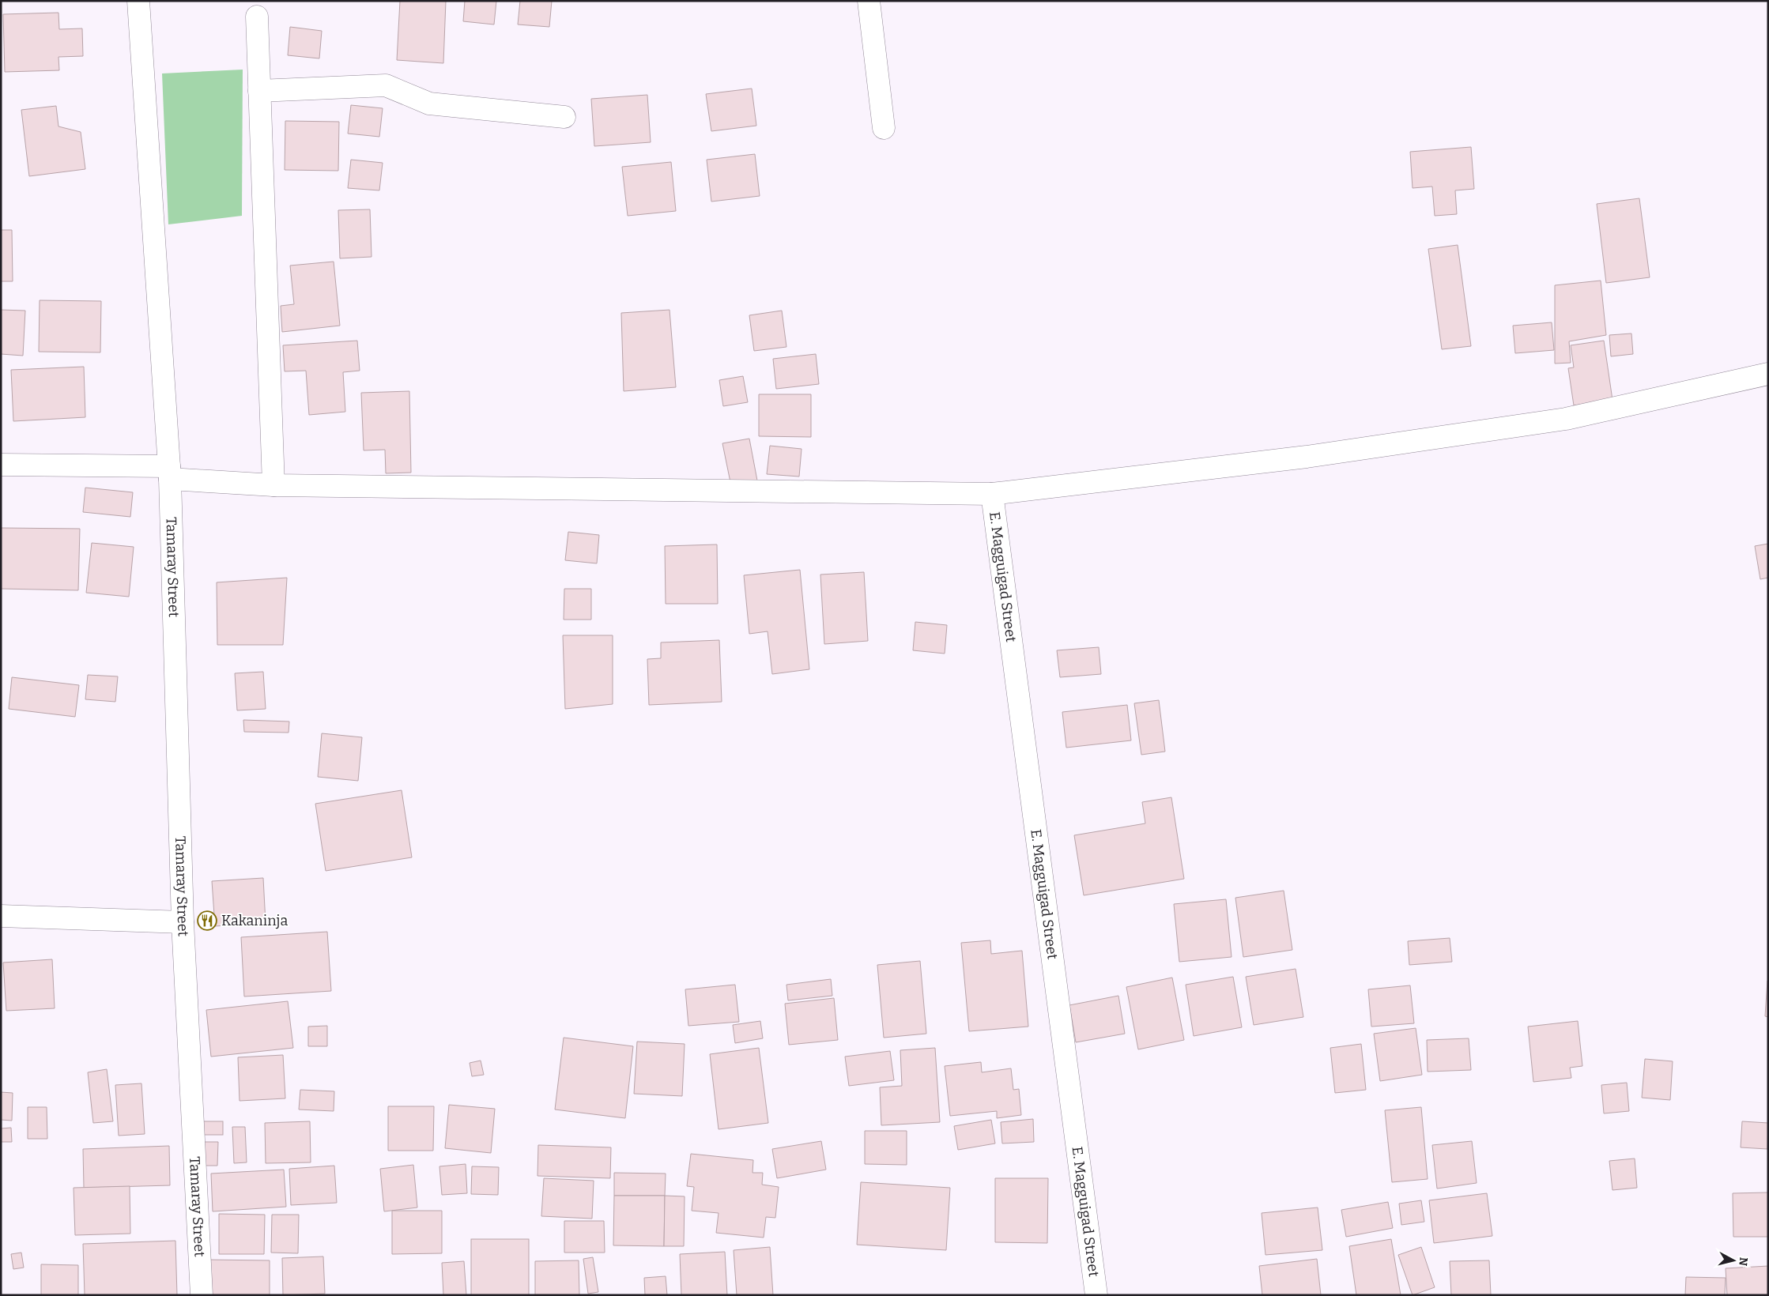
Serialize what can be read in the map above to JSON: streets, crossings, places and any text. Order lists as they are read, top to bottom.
{
  "streets": {
    "street": ["Tamaray Street", "E. Magguigad Street"]
  },
  "places": {
    "restaurant": ["Kakaninja"]
  },
  "north": "right"
}
